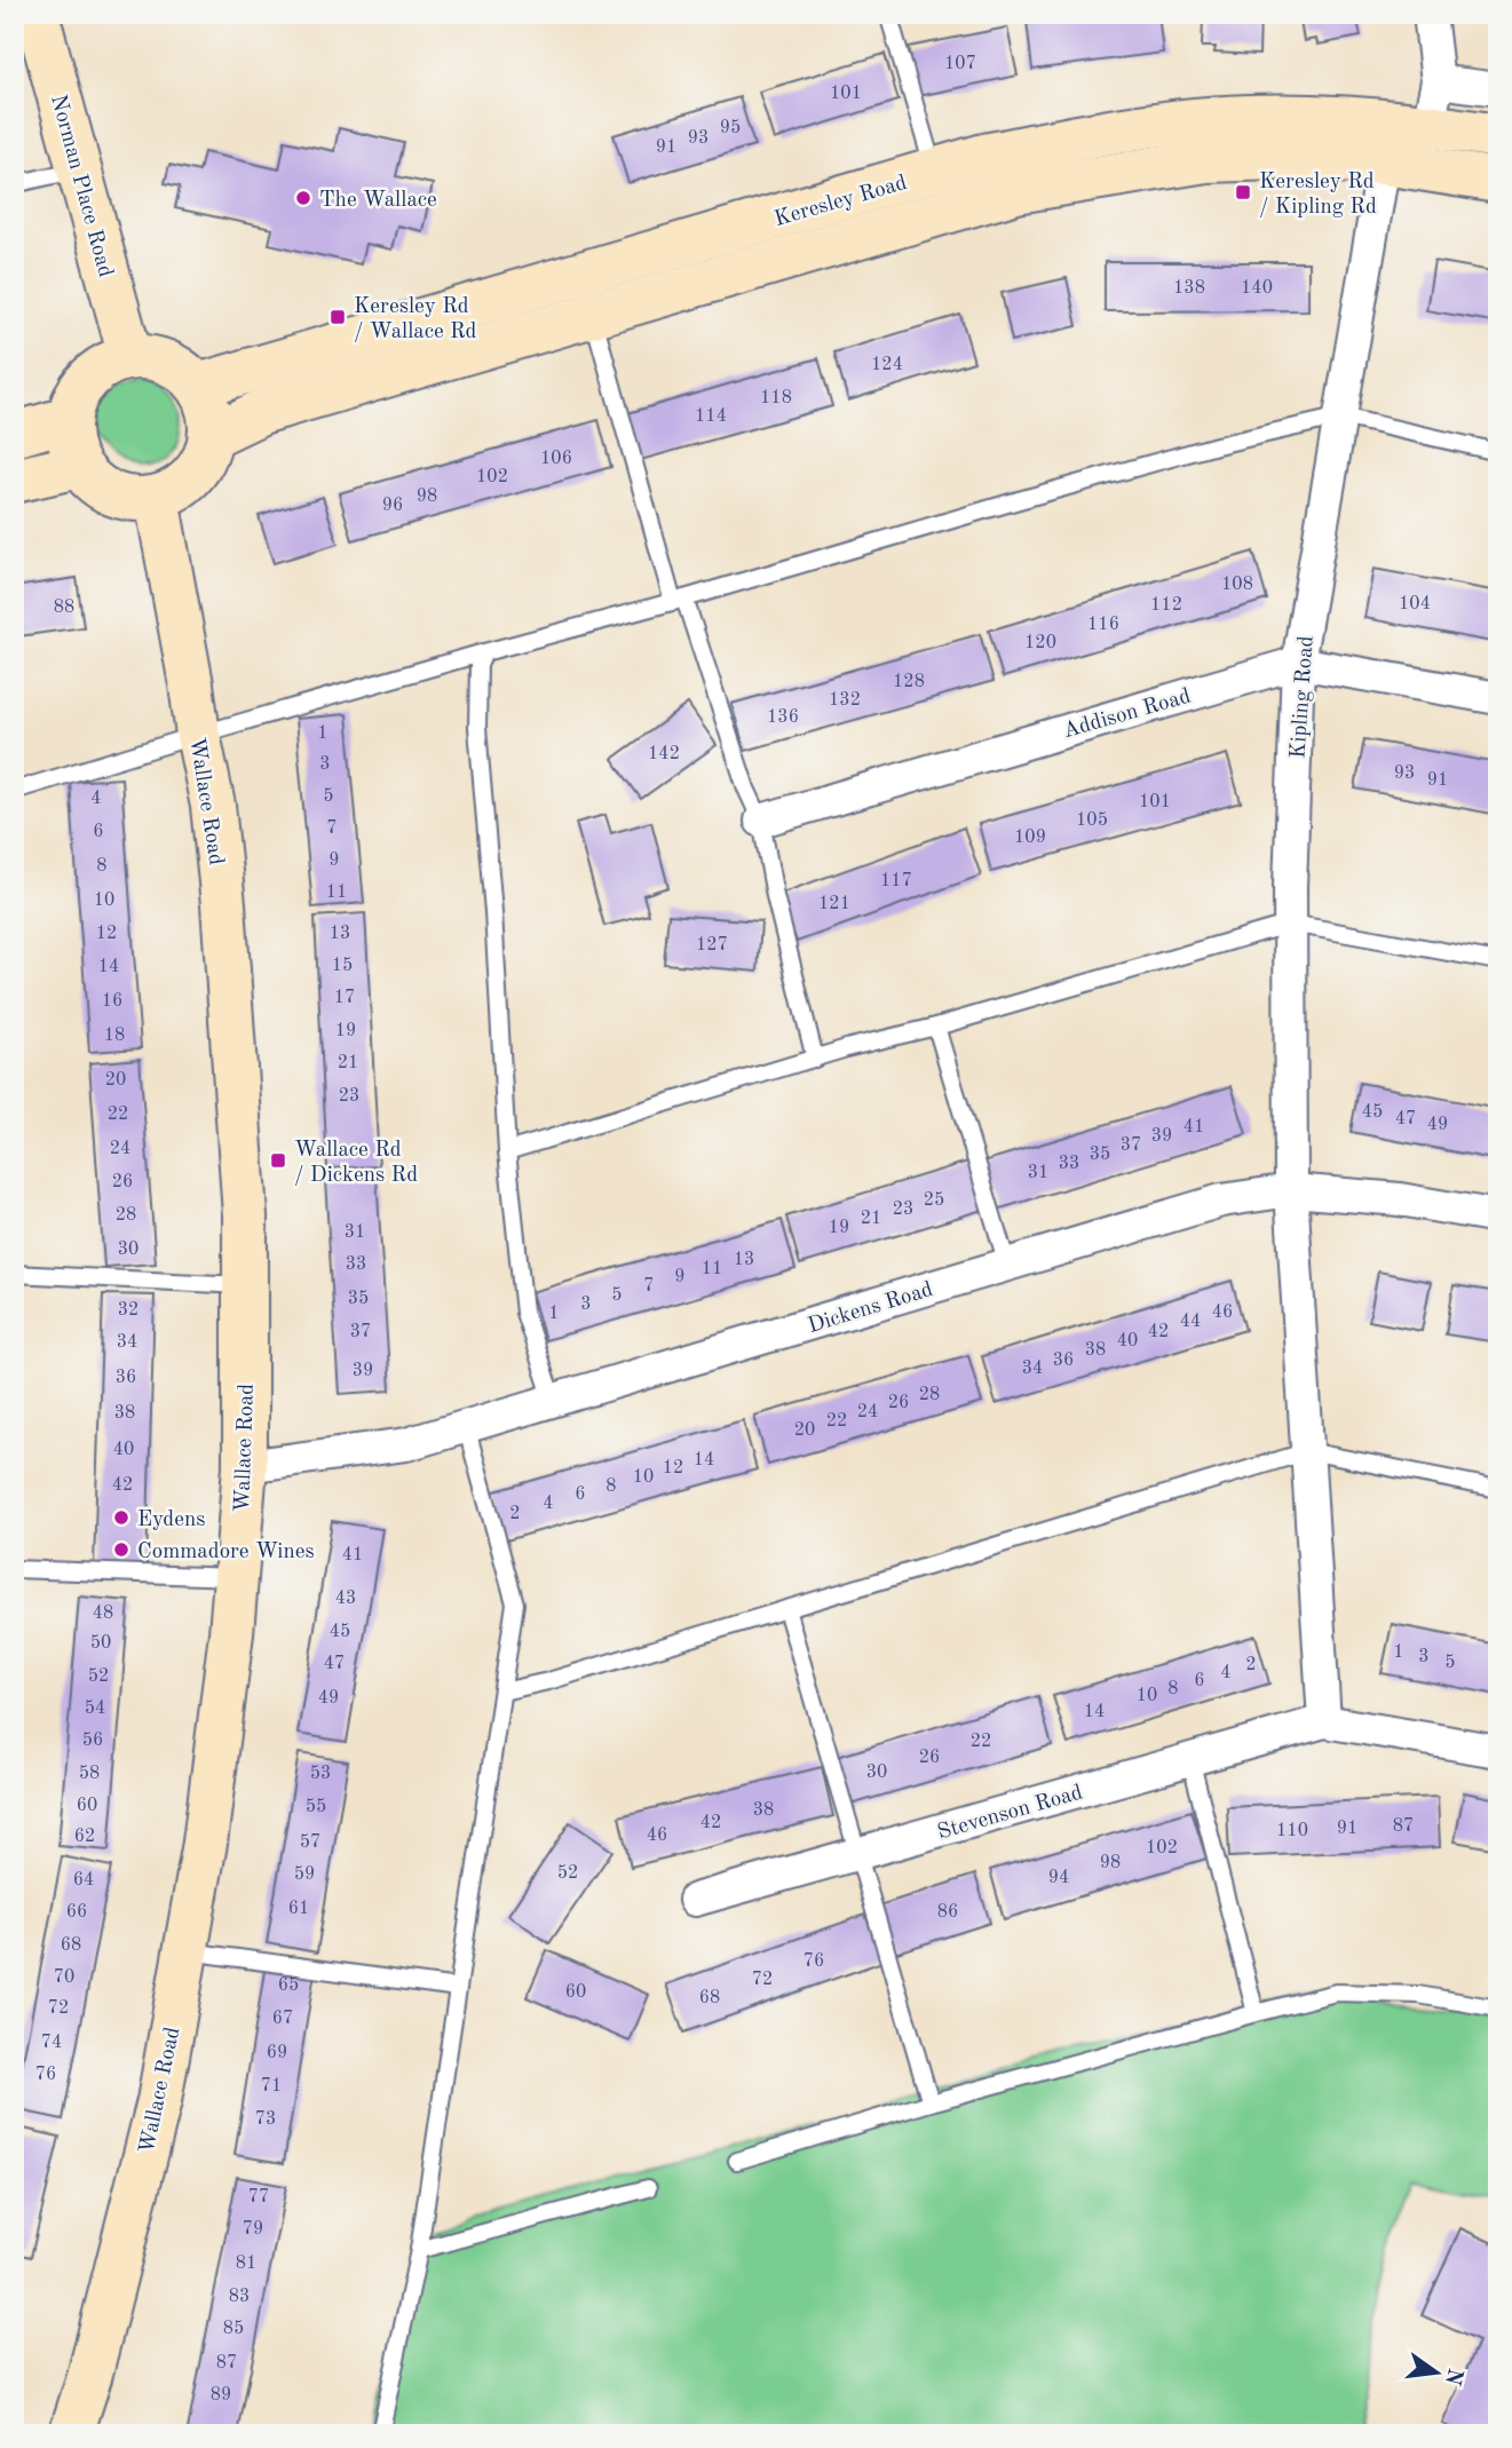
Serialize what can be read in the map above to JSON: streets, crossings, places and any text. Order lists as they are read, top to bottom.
{
  "streets": {
    "main road": ["Norman Place Road", "Keresley Road", "Wallace Road"],
    "street": [
      "Kipling Road",
      "Addison Road",
      "Dickens Road",
      "Stevenson Road"
    ]
  },
  "crossings": [
    ["Norman Place Road", "Keresley Road"],
    ["Norman Place Road", "Wallace Road"],
    ["Keresley Road", "Kipling Road"],
    ["Keresley Road", "Wallace Road"],
    ["Kipling Road", "Addison Road"],
    ["Kipling Road", "Dickens Road"],
    ["Wallace Road", "Dickens Road"]
  ],
  "places": {
    "transit": ["Keresley Rd / Kipling Rd", "Keresley Rd / Wallace Rd", "Wallace Rd / Dickens Rd"],
    "other": ["The Wallace", "Eydens", "Commadore Wines"]
  },
  "house_numbers": [
    "107",
    "101",
    "95",
    "93",
    "91",
    "138",
    "140",
    "124",
    "118",
    "114",
    "106",
    "102",
    "98",
    "96",
    "108",
    "104",
    "112",
    "88",
    "116",
    "120",
    "128",
    "132",
    "136",
    "1",
    "142",
    "3",
    "93",
    "91",
    "5",
    "4",
    "101",
    "105",
    "7",
    "6",
    "109",
    "9",
    "8",
    "117",
    "11",
    "10",
    "121",
    "12",
    "13",
    "127",
    "15",
    "14",
    "17",
    "16",
    "19",
    "18",
    "21",
    "20",
    "23",
    "45",
    "22",
    "47",
    "49",
    "41",
    "39",
    "37",
    "24",
    "35",
    "33",
    "31",
    "26",
    "25",
    "23",
    "28",
    "21",
    "19",
    "31",
    "30",
    "13",
    "33",
    "11",
    "9",
    "7",
    "5",
    "35",
    "3",
    "32",
    "46",
    "1",
    "44",
    "37",
    "42",
    "40",
    "34",
    "38",
    "36",
    "34",
    "39",
    "36",
    "28",
    "26",
    "24",
    "38",
    "22",
    "20",
    "40",
    "14",
    "12",
    "10",
    "42",
    "8",
    "6",
    "4",
    "2",
    "41",
    "43",
    "48",
    "45",
    "50",
    "1",
    "3",
    "5",
    "47",
    "2",
    "4",
    "52",
    "6",
    "8",
    "10",
    "49",
    "54",
    "14",
    "56",
    "22",
    "26",
    "30",
    "58",
    "53",
    "60",
    "55",
    "38",
    "42",
    "87",
    "91",
    "110",
    "46",
    "62",
    "57",
    "102",
    "98",
    "52",
    "59",
    "94",
    "64",
    "61",
    "66",
    "86",
    "68",
    "76",
    "70",
    "72",
    "65",
    "60",
    "68",
    "72",
    "67",
    "74",
    "69",
    "76",
    "71",
    "73",
    "77",
    "79",
    "81",
    "83",
    "85",
    "87",
    "89"
  ],
  "north": "right"
}
